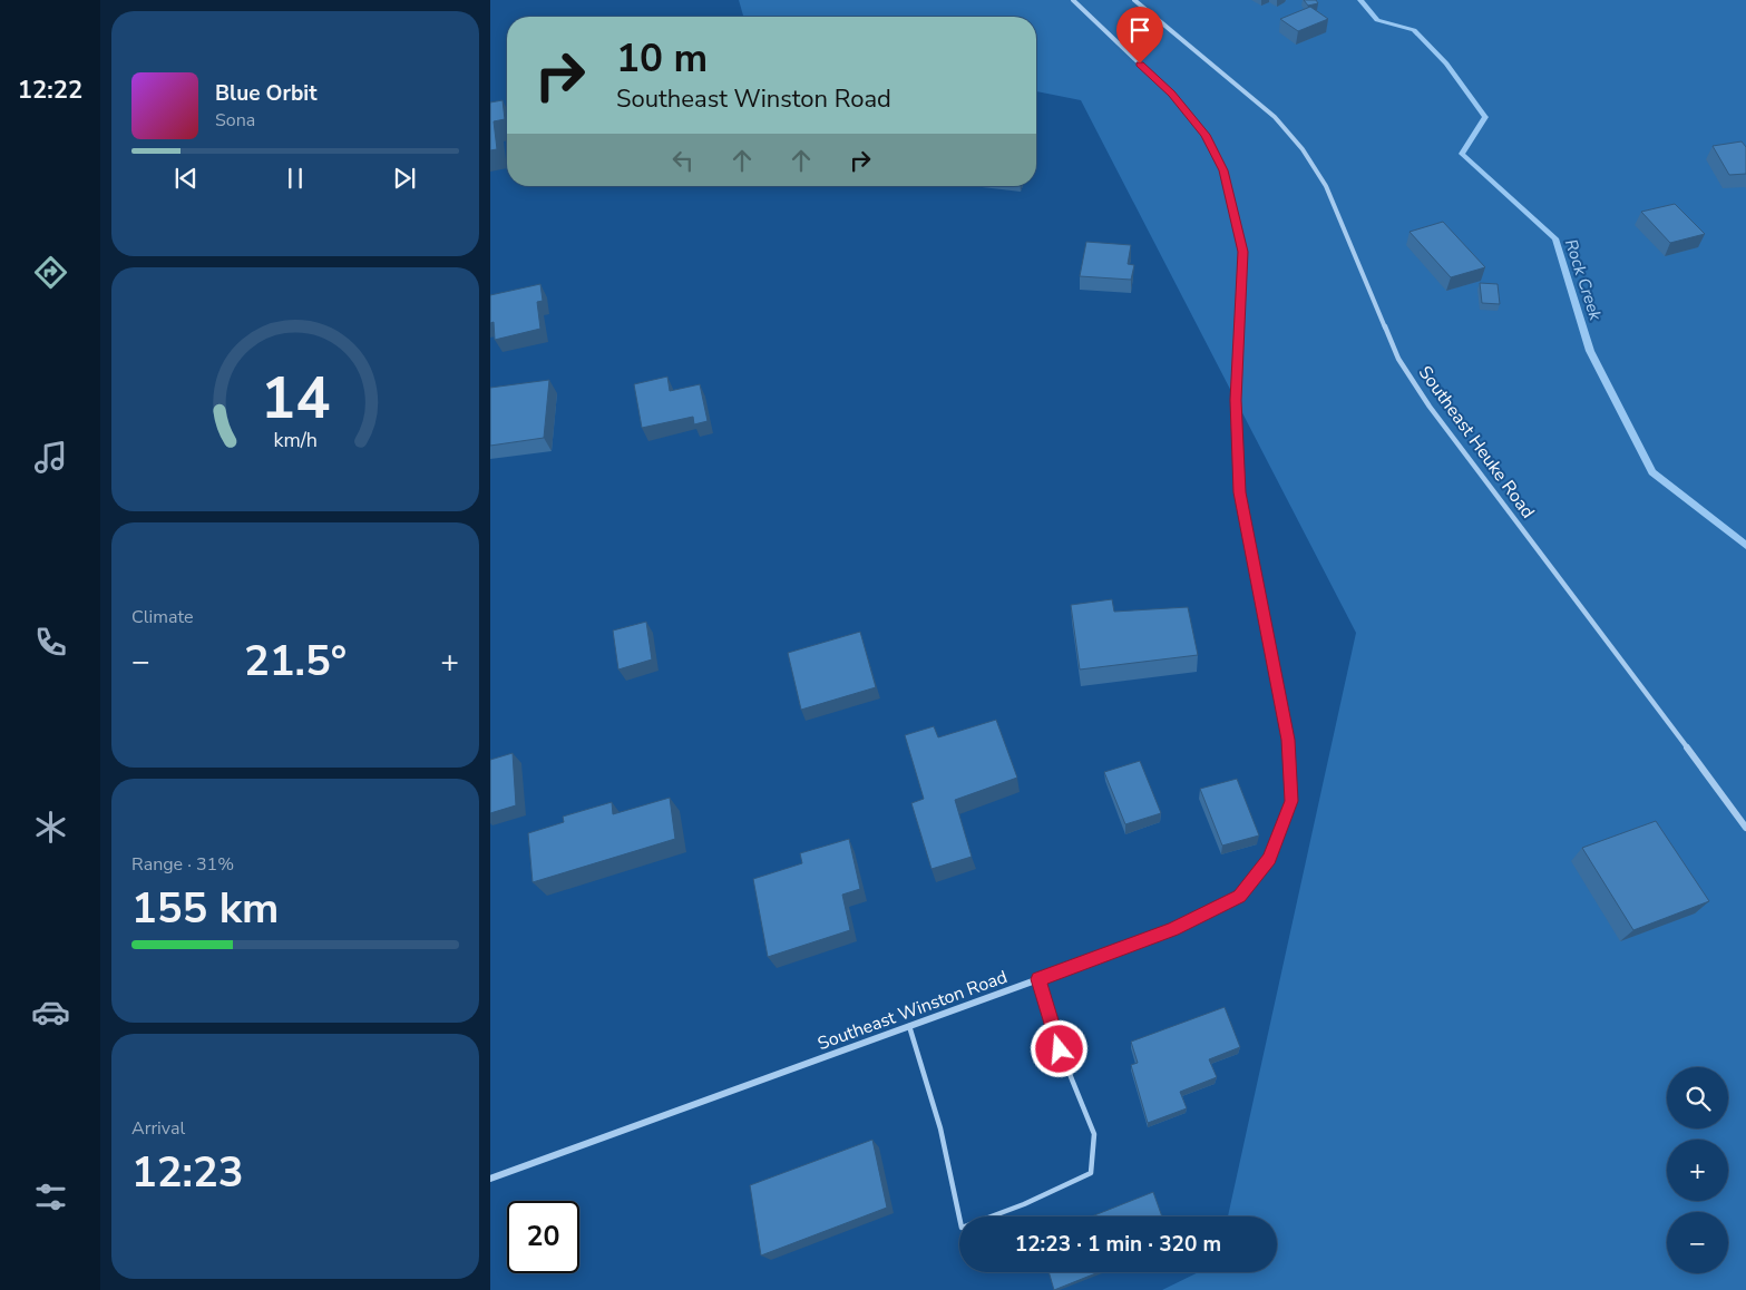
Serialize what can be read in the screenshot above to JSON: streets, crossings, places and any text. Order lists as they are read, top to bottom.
{
  "streets": {
    "street": ["Southeast Heuke Road", "Southeast Winston Road"]
  },
  "water": ["Rock Creek"],
  "page": {
    "tabs": "12:22",
    "turn": ["10 m", "Southeast Winston Road"],
    "song": ["Blue Orbit", "Sona"],
    "tile": [
      "Climate",
      ["Range · 31%", "155 km"],
      ["Arrival", "12:23"]
    ],
    "heat": ["−", "21.5°", "+"],
    "map_buttons": ["+", "−"],
    "limit": "20",
    "trip": "12:23 · 1 min · 320 m",
    "gauge": ["14", "km/h"]
  }
}
